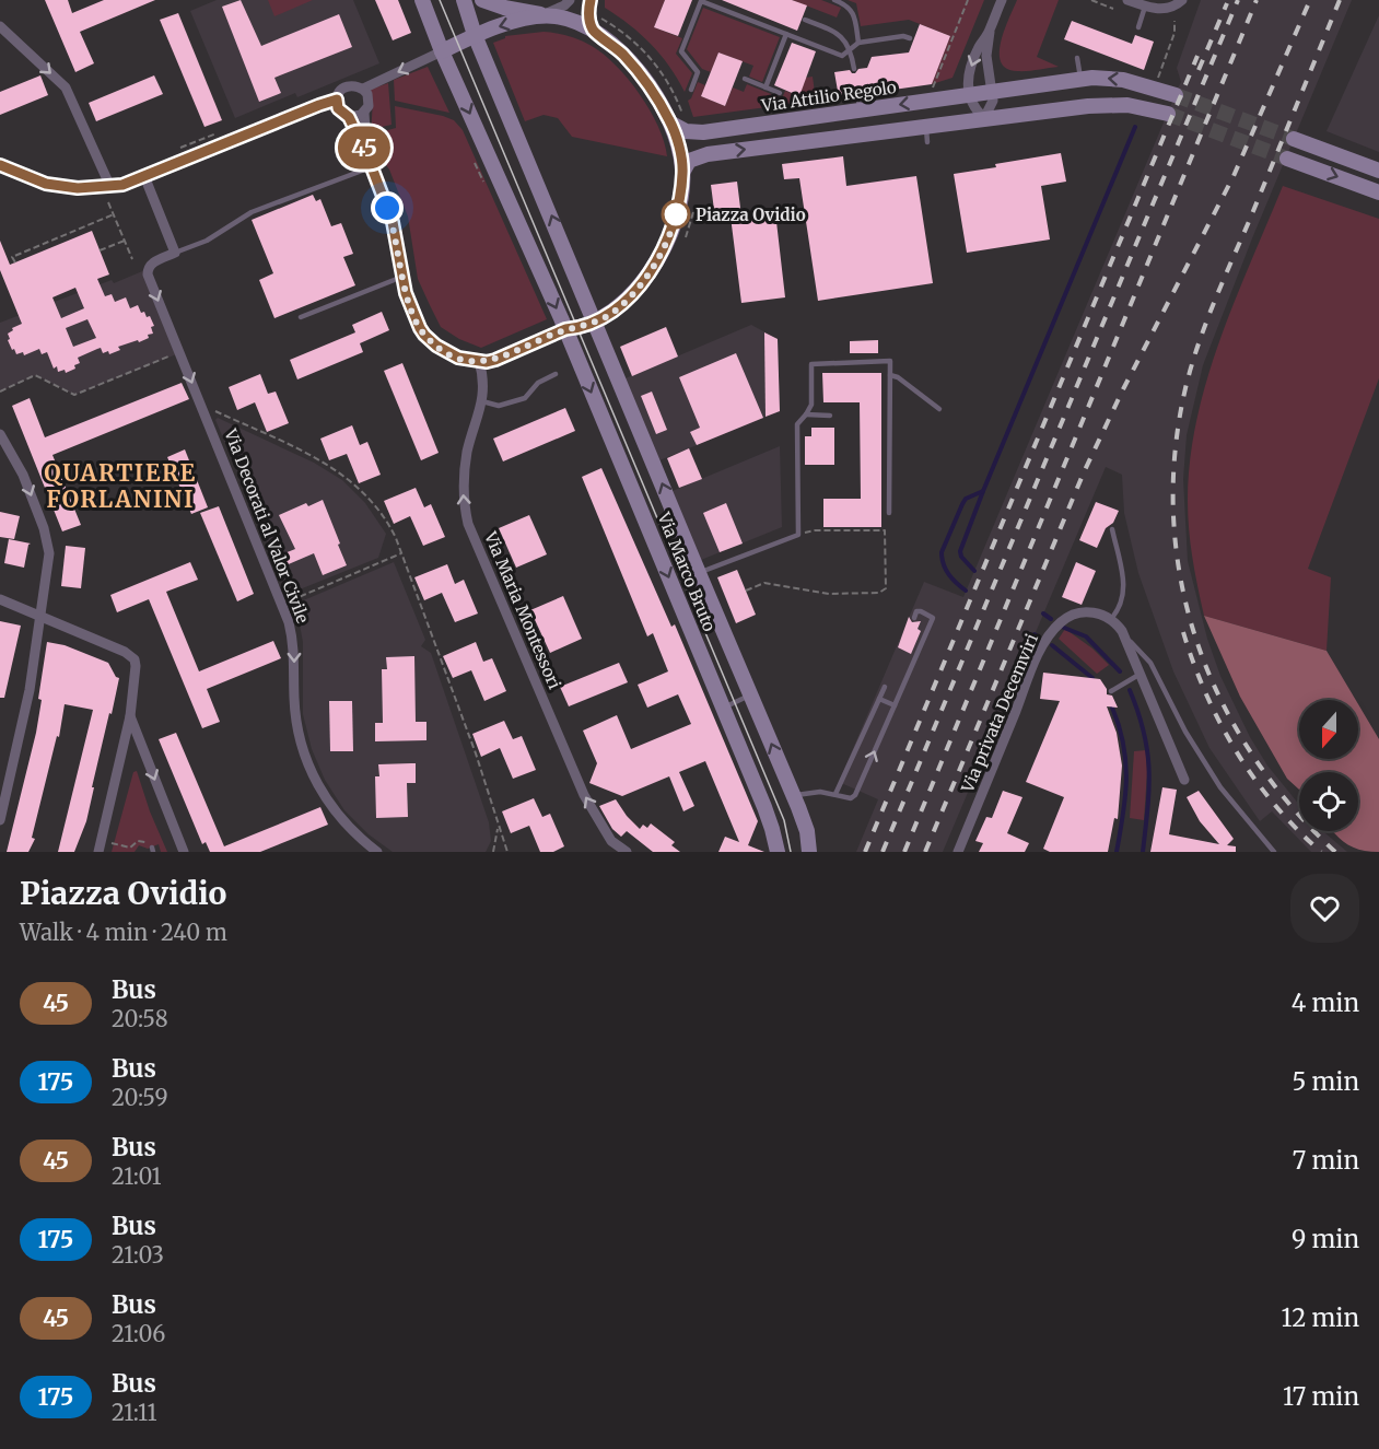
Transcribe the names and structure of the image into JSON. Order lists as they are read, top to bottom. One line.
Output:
{"streets":{"main road":["Via Attilio Regolo","Via Marco Bruto"],"street":["Via Decorati al Valor Civile","Via Maria Montessori","Via privata Decemviri"]},"one_way":["Via Decorati al Valor Civile","Via Maria Montessori"],"districts":["QUARTIERE FORLANINI"],"places":["Piazza Ovidio"],"lines":["bus line 45"],"north":"bottom","page":{"on_map":"45","heading":["Piazza Ovidio","Walk · 4 min · 240 m"],"list":[{"mark":"45","name":"Bus","note":"20:58","value":"4 min"},{"mark":"175","name":"Bus","note":"20:59","value":"5 min"},{"mark":"45","name":"Bus","note":"21:01","value":"7 min"},{"mark":"175","name":"Bus","note":"21:03","value":"9 min"},{"mark":"45","name":"Bus","note":"21:06","value":"12 min"},{"mark":"175","name":"Bus","note":"21:11","value":"17 min"}]}}
